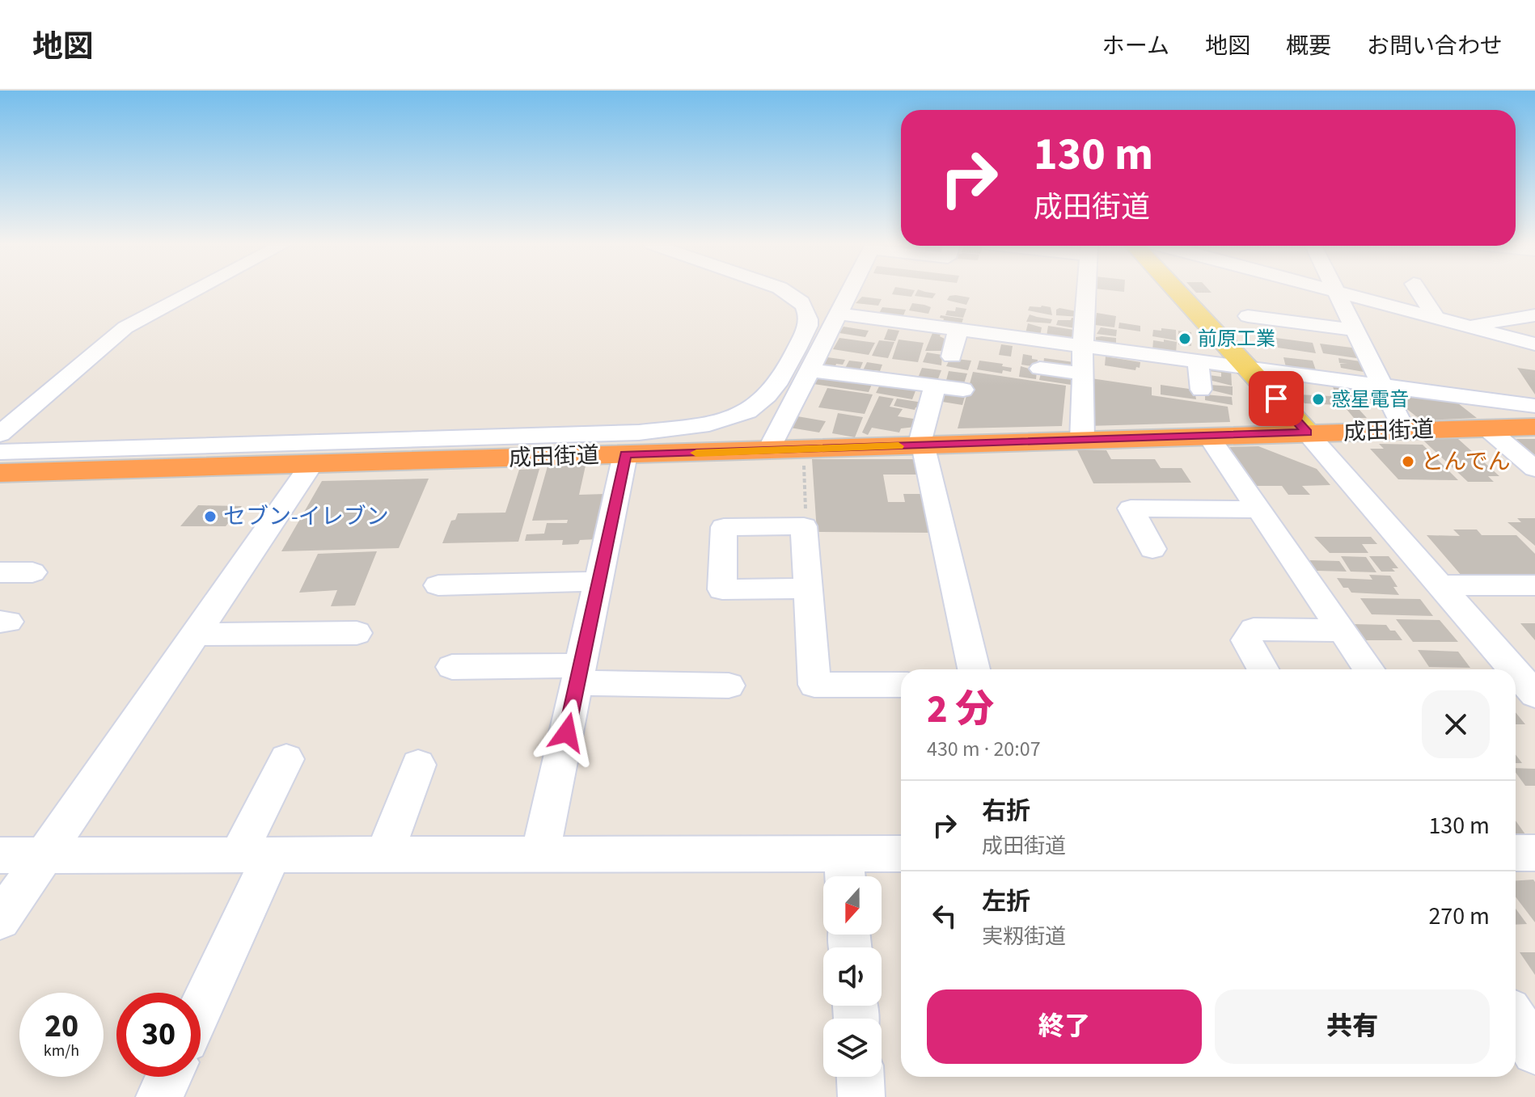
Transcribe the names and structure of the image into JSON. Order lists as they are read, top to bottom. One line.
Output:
{"streets":{"highway":["成田街道"]},"places":["前原工業","惑星電音","とんでん","セブン-イレブン"],"north":"bottom","page":{"header":"地図","nav":["ホーム","地図","概要","お問い合わせ"],"turn":["130 m","成田街道"],"heading":["2 分","430 m · 20:07"],"list":[{"name":"右折","note":"成田街道","value":"130 m"},{"name":"左折","note":"実籾街道","value":"270 m"}],"buttons":["終了","共有"],"speed":"20 km/h","limit":"30"}}
